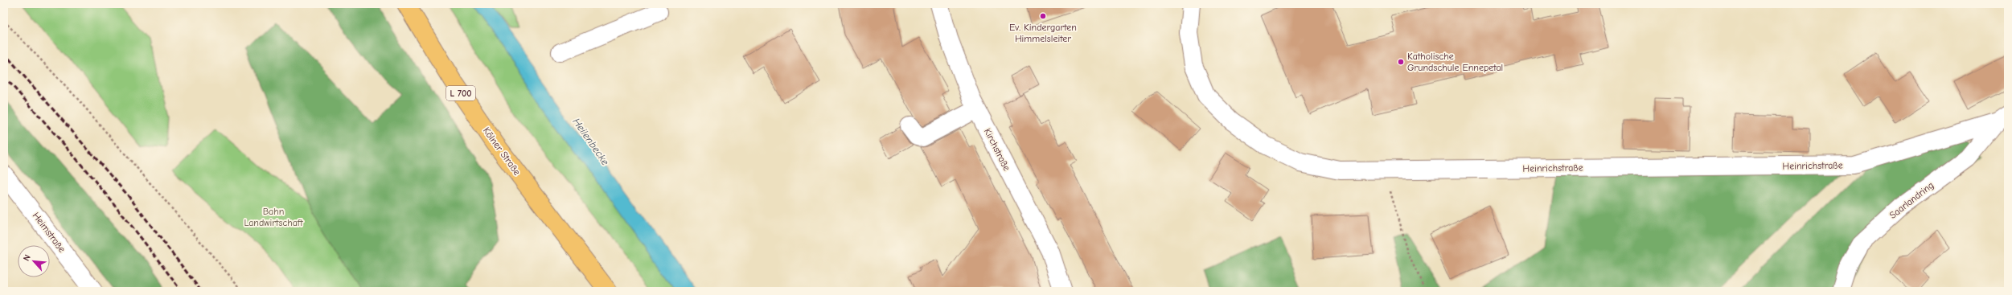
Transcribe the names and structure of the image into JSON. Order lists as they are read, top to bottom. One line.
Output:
{"streets":{"main road":["L 700","Kölner Straße"],"street":["Kirchstraße","Heinrichstraße","Saarlandring","Heimstraße"]},"crossings":[["Heinrichstraße","Saarlandring"]],"water":["Heilenbecke"],"parks":["Bahn Landwirtschaft"],"places":["Ev. Kindergarten Himmelsleiter","Katholische Grundschule Ennepetal"],"north":"top left"}
